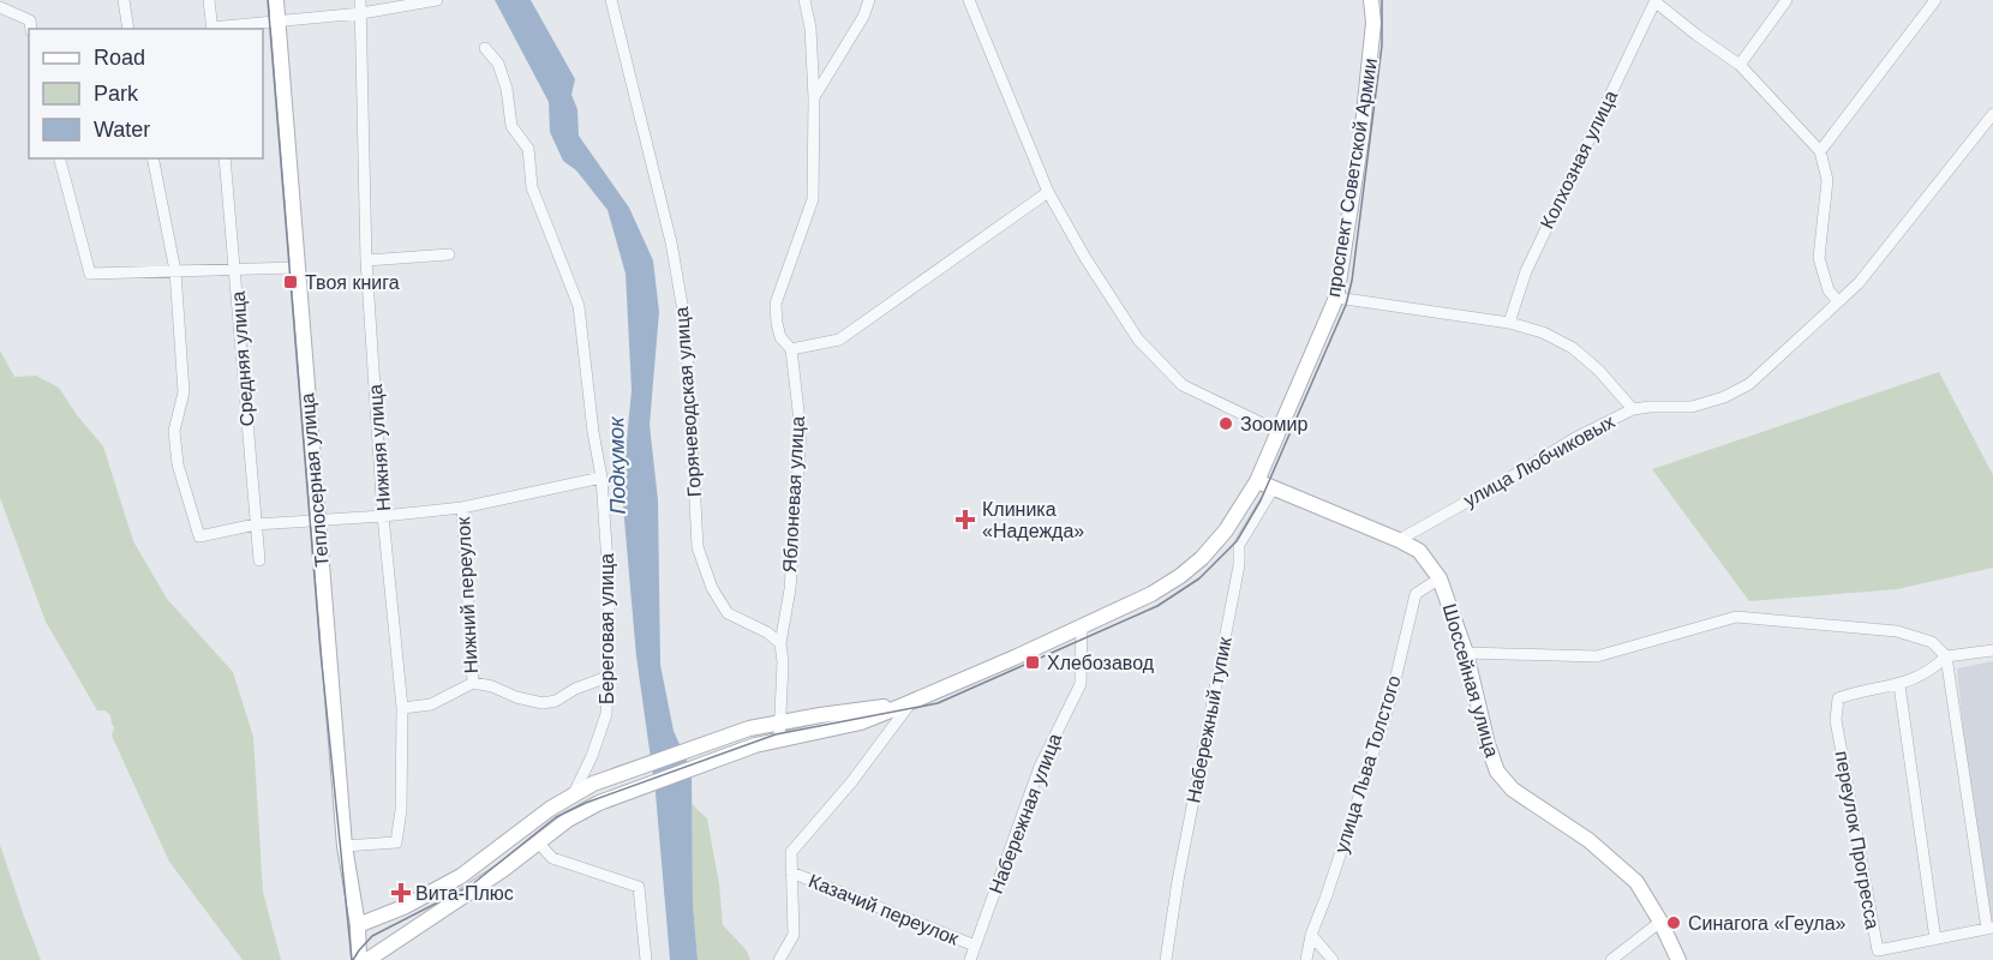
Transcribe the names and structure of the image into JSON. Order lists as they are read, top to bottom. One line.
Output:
{"streets":{"main road":["проспект Советской Армии","Теплосерная улица","Шоссейная улица"],"street":["Колхозная улица","Средняя улица","Горячеводская улица","Нижняя улица","улица Любчиковых","Яблоневая улица","Нижний переулок","Береговая улица","Набережный тупик","улица Льва Толстого","Набережная улица","переулок Прогресса","Казачий переулок"]},"crossings":[["проспект Советской Армии","Теплосерная улица"],["проспект Советской Армии","Яблоневая улица"],["проспект Советской Армии","Береговая улица"],["проспект Советской Армии","Шоссейная улица"],["проспект Советской Армии","Набережная улица"],["Горячеводская улица","Яблоневая улица"],["Нижняя улица","Теплосерная улица"],["улица Любчиковых","Шоссейная улица"],["Шоссейная улица","Набережный тупик"],["Шоссейная улица","улица Льва Толстого"],["Набережная улица","Казачий переулок"]],"water":["Подкумок"],"places":{"transit":["Твоя книга","Хлебозавод"],"other":["Зоомир","Синагога «Геула»"],"health":["Клиника «Надежда»","Вита-Плюс"]},"legend":["Road","Park","Water"]}
